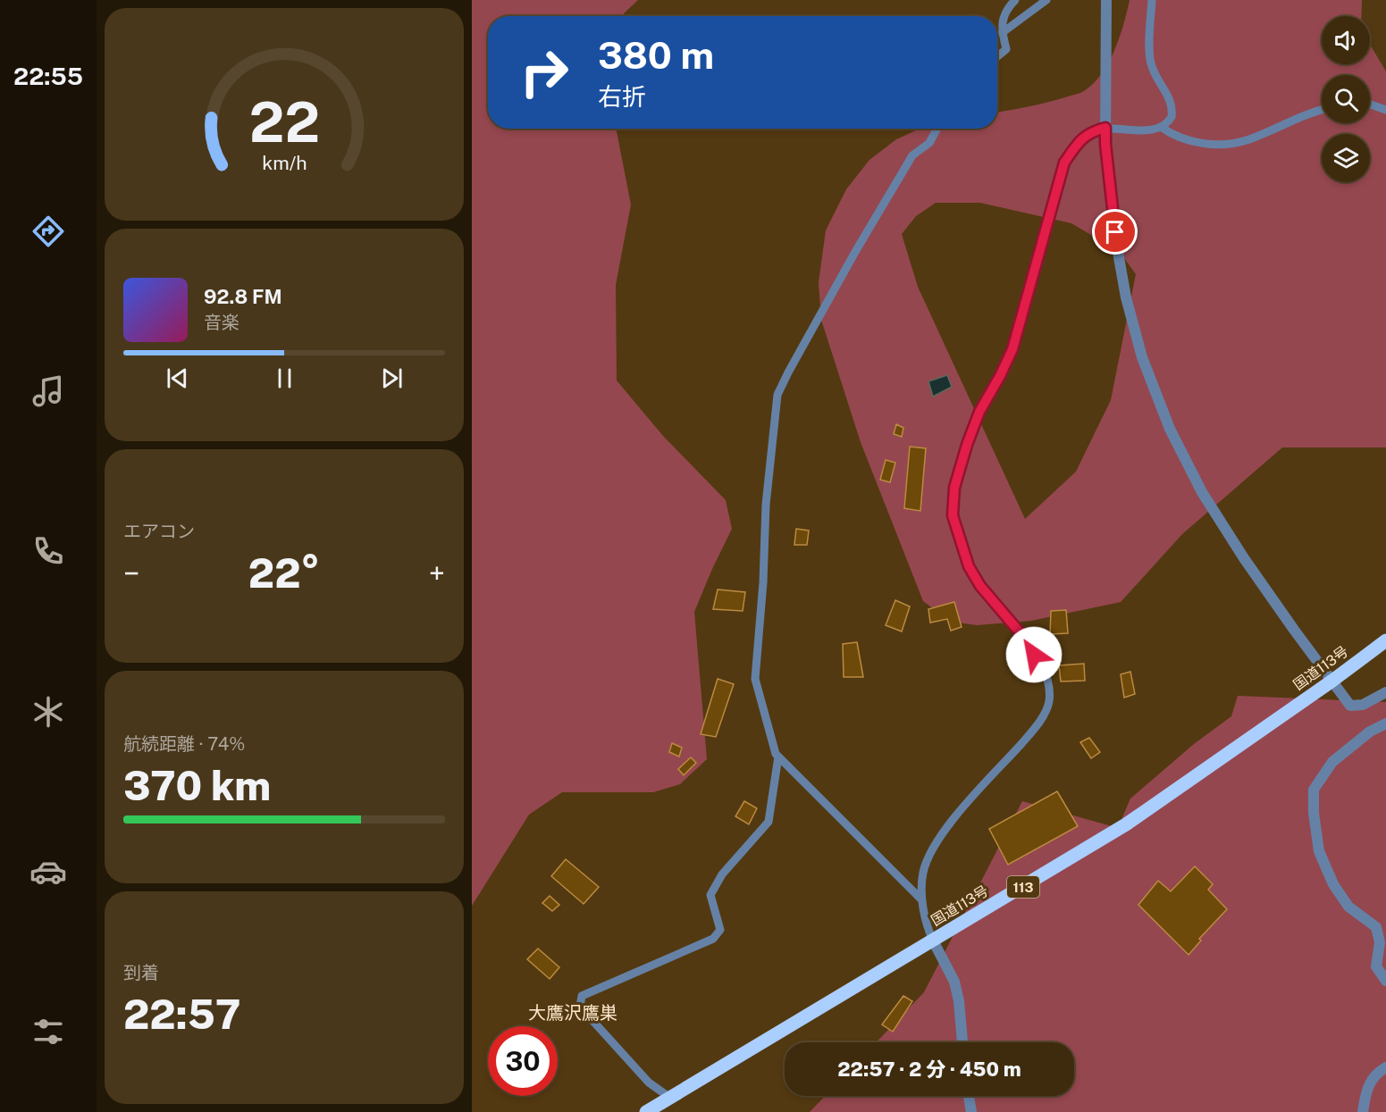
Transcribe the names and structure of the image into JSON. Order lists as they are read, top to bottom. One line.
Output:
{"streets":{"highway":["国道113号","113"]},"districts":["大鷹沢鷹巣"],"page":{"tabs":"22:55","turn":["380 m","右折"],"song":["92.8 FM","音楽"],"tile":["エアコン",["航続距離 · 74%","370 km"],["到着","22:57"]],"heat":["−","22°","+"],"limit":"30","trip":"22:57 · 2 分 · 450 m","gauge":["22","km/h"]}}
